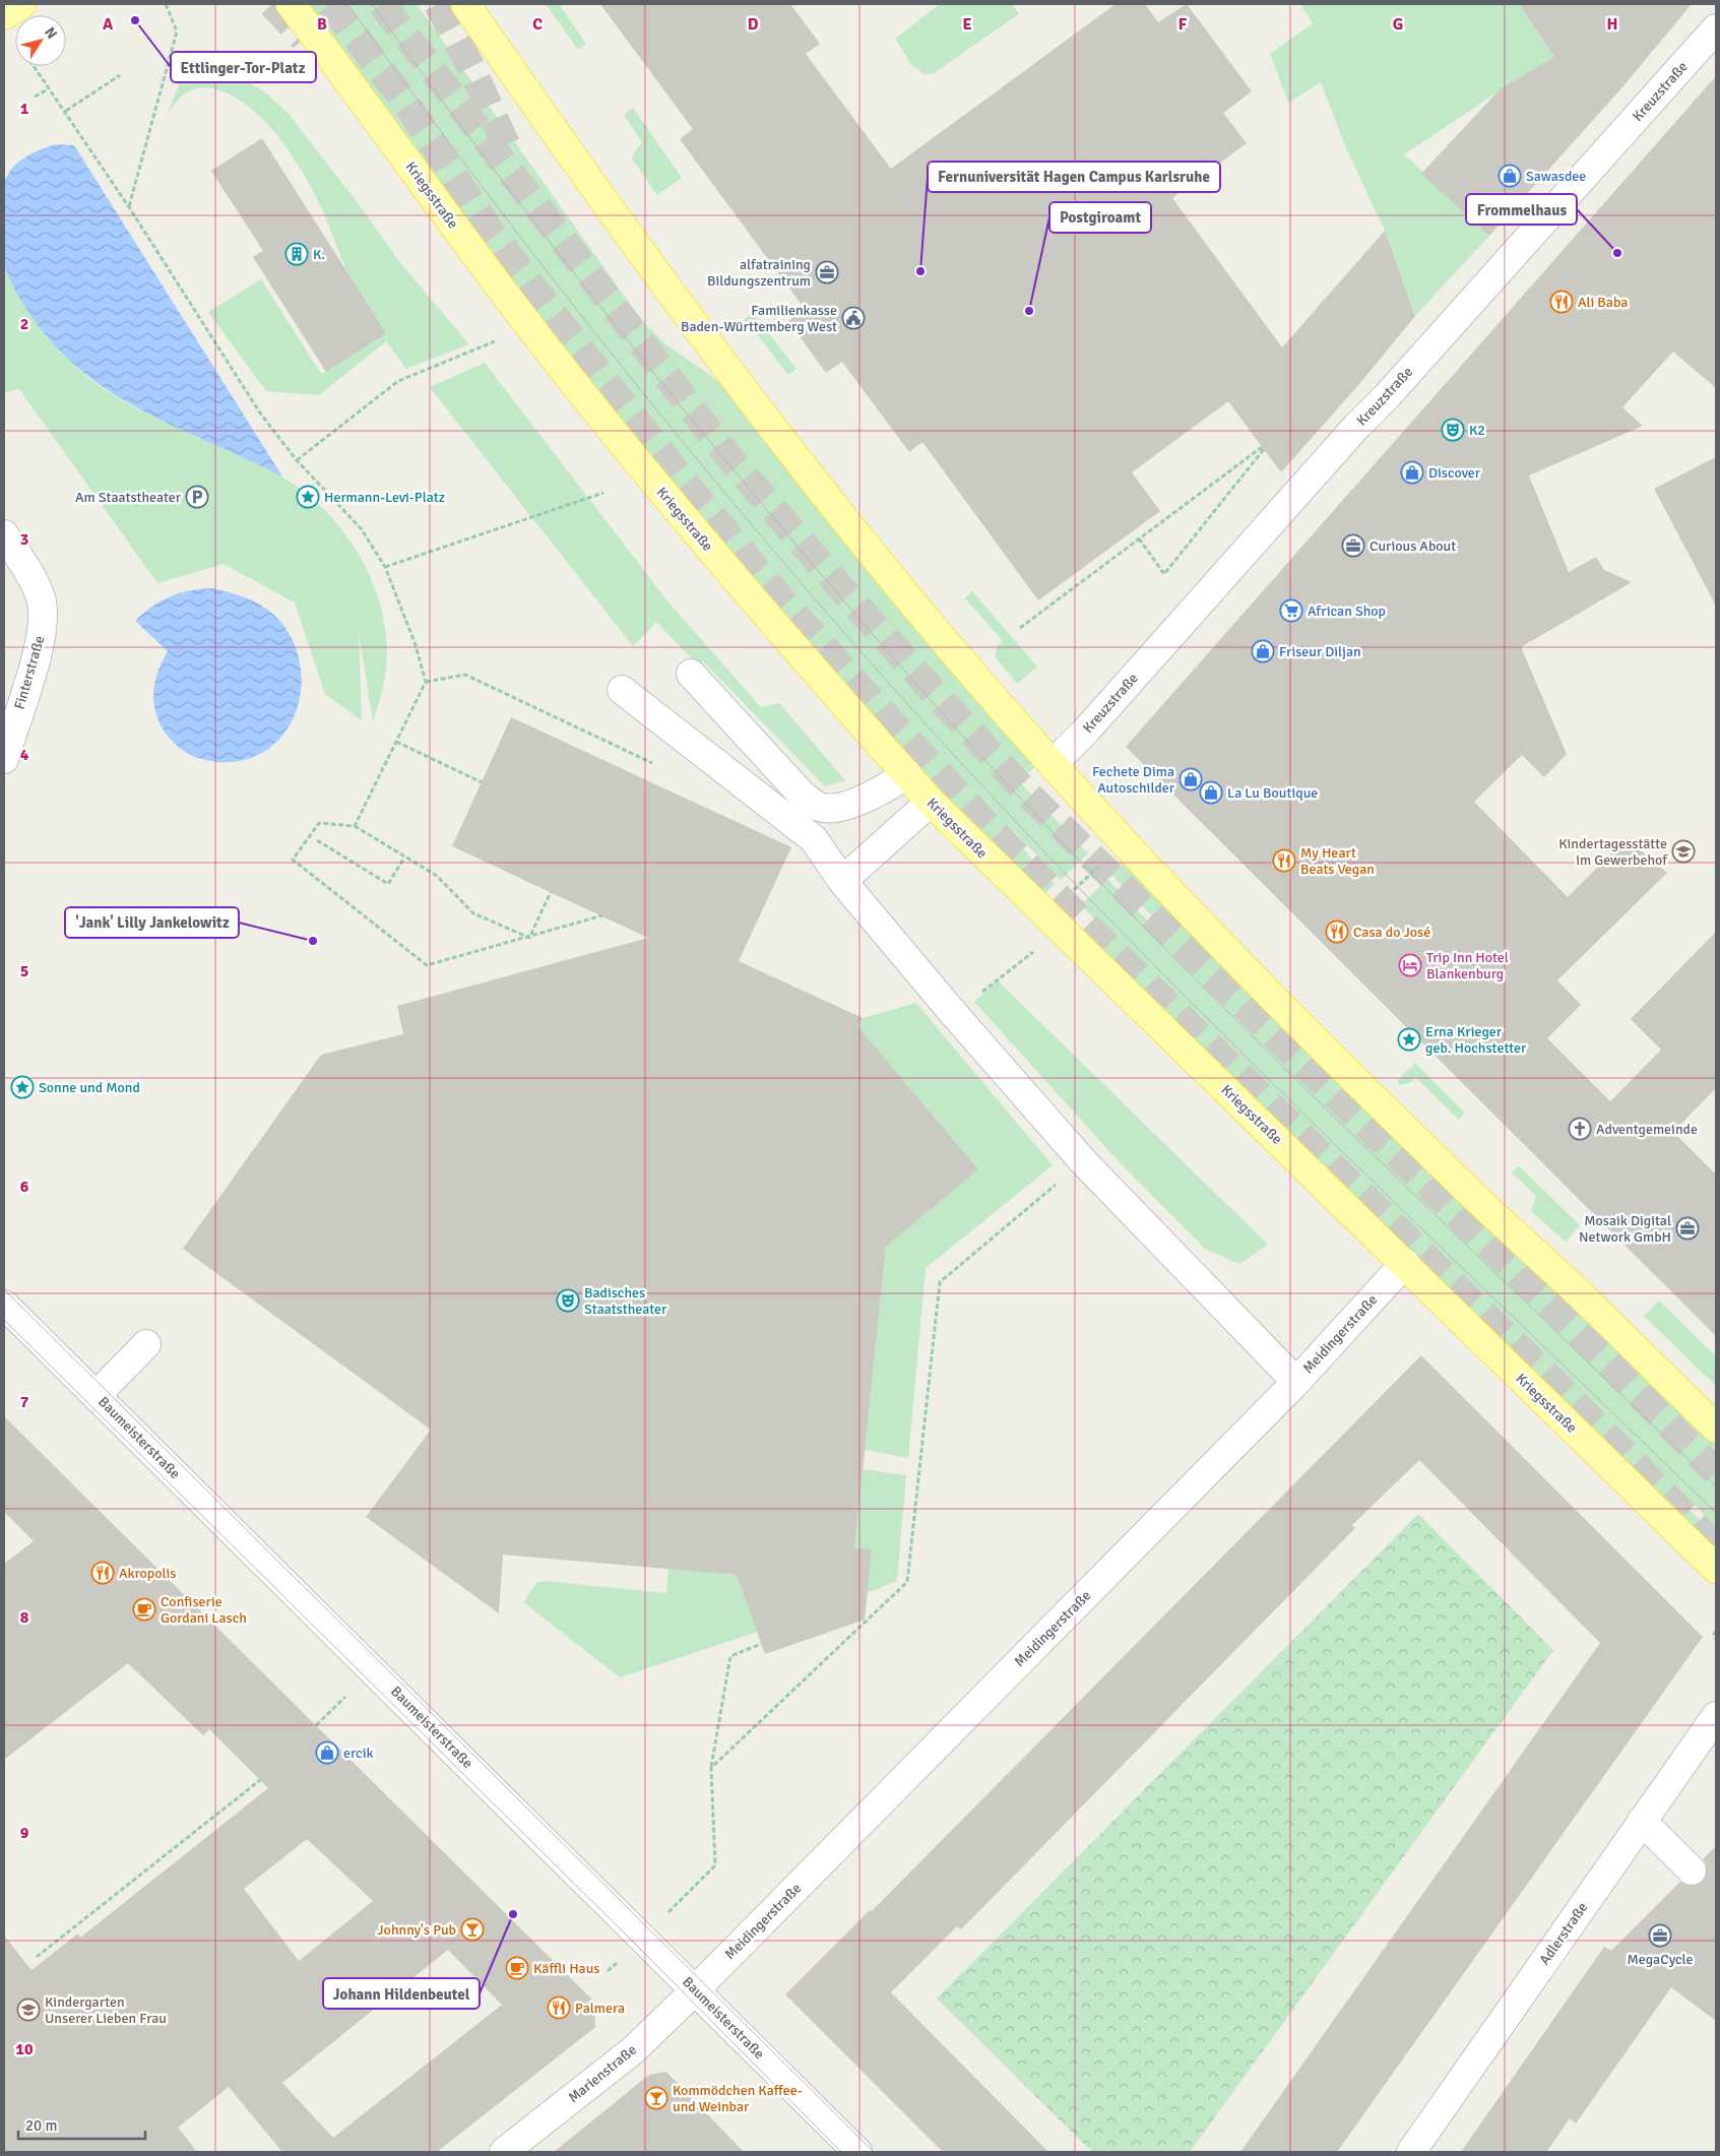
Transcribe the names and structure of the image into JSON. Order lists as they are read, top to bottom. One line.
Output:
{"streets":{"main road":["Kriegsstraße"],"street":["Kreuzstraße","Finterstraße","Meidingerstraße","Baumeisterstraße","Adlerstraße","Marienstraße"]},"crossings":[["Kriegsstraße","Meidingerstraße"],["Meidingerstraße","Baumeisterstraße"],["Meidingerstraße","Marienstraße"],["Baumeisterstraße","Marienstraße"]],"places":{"other":["Ettlinger-Tor-Platz","Frommelhaus","Fernuniversität Hagen Campus Karlsruhe","Postgiroamt","'Jank' Lilly Jankelowitz","Johann Hildenbeutel"],"shop":["Sawasdee","Discover","Friseur Diljan","Fechete Dima Autoschilder","La Lu Boutique","ercik"],"building":["K."],"office":["alfatraining Bildungszentrum","Curious About","Mosaik Digital Network GmbH","MegaCycle"],"restaurant":["Ali Baba","My Heart Beats Vegan","Casa do José","Akropolis","Palmera"],"public building":["Familienkasse Baden-Württemberg West"],"theatre":["K2","Badisches Staatstheater"],"parking":["Am Staatstheater"],"place":["Hermann-Levi-Platz","Erna Krieger geb. Hochstetter","Sonne und Mond"],"supermarket":["African Shop"],"school or university":["Kindertagesstätte im Gewerbehof","Kindergarten Unserer Lieben Frau"],"hotel":["Trip Inn Hotel Blankenburg"],"church":["Adventgemeinde"],"cafe":["Confiserie Gordani Lasch","Käffli Haus"],"bar":["Johnny's Pub","Kommödchen Kaffee- und Weinbar"]},"scale_bar":"20 m","north":"top right","grid":{"columns":["A","B","C","D","E","F","G","H"],"rows":["1","2","3","4","5","6","7","8","9","10"]}}
